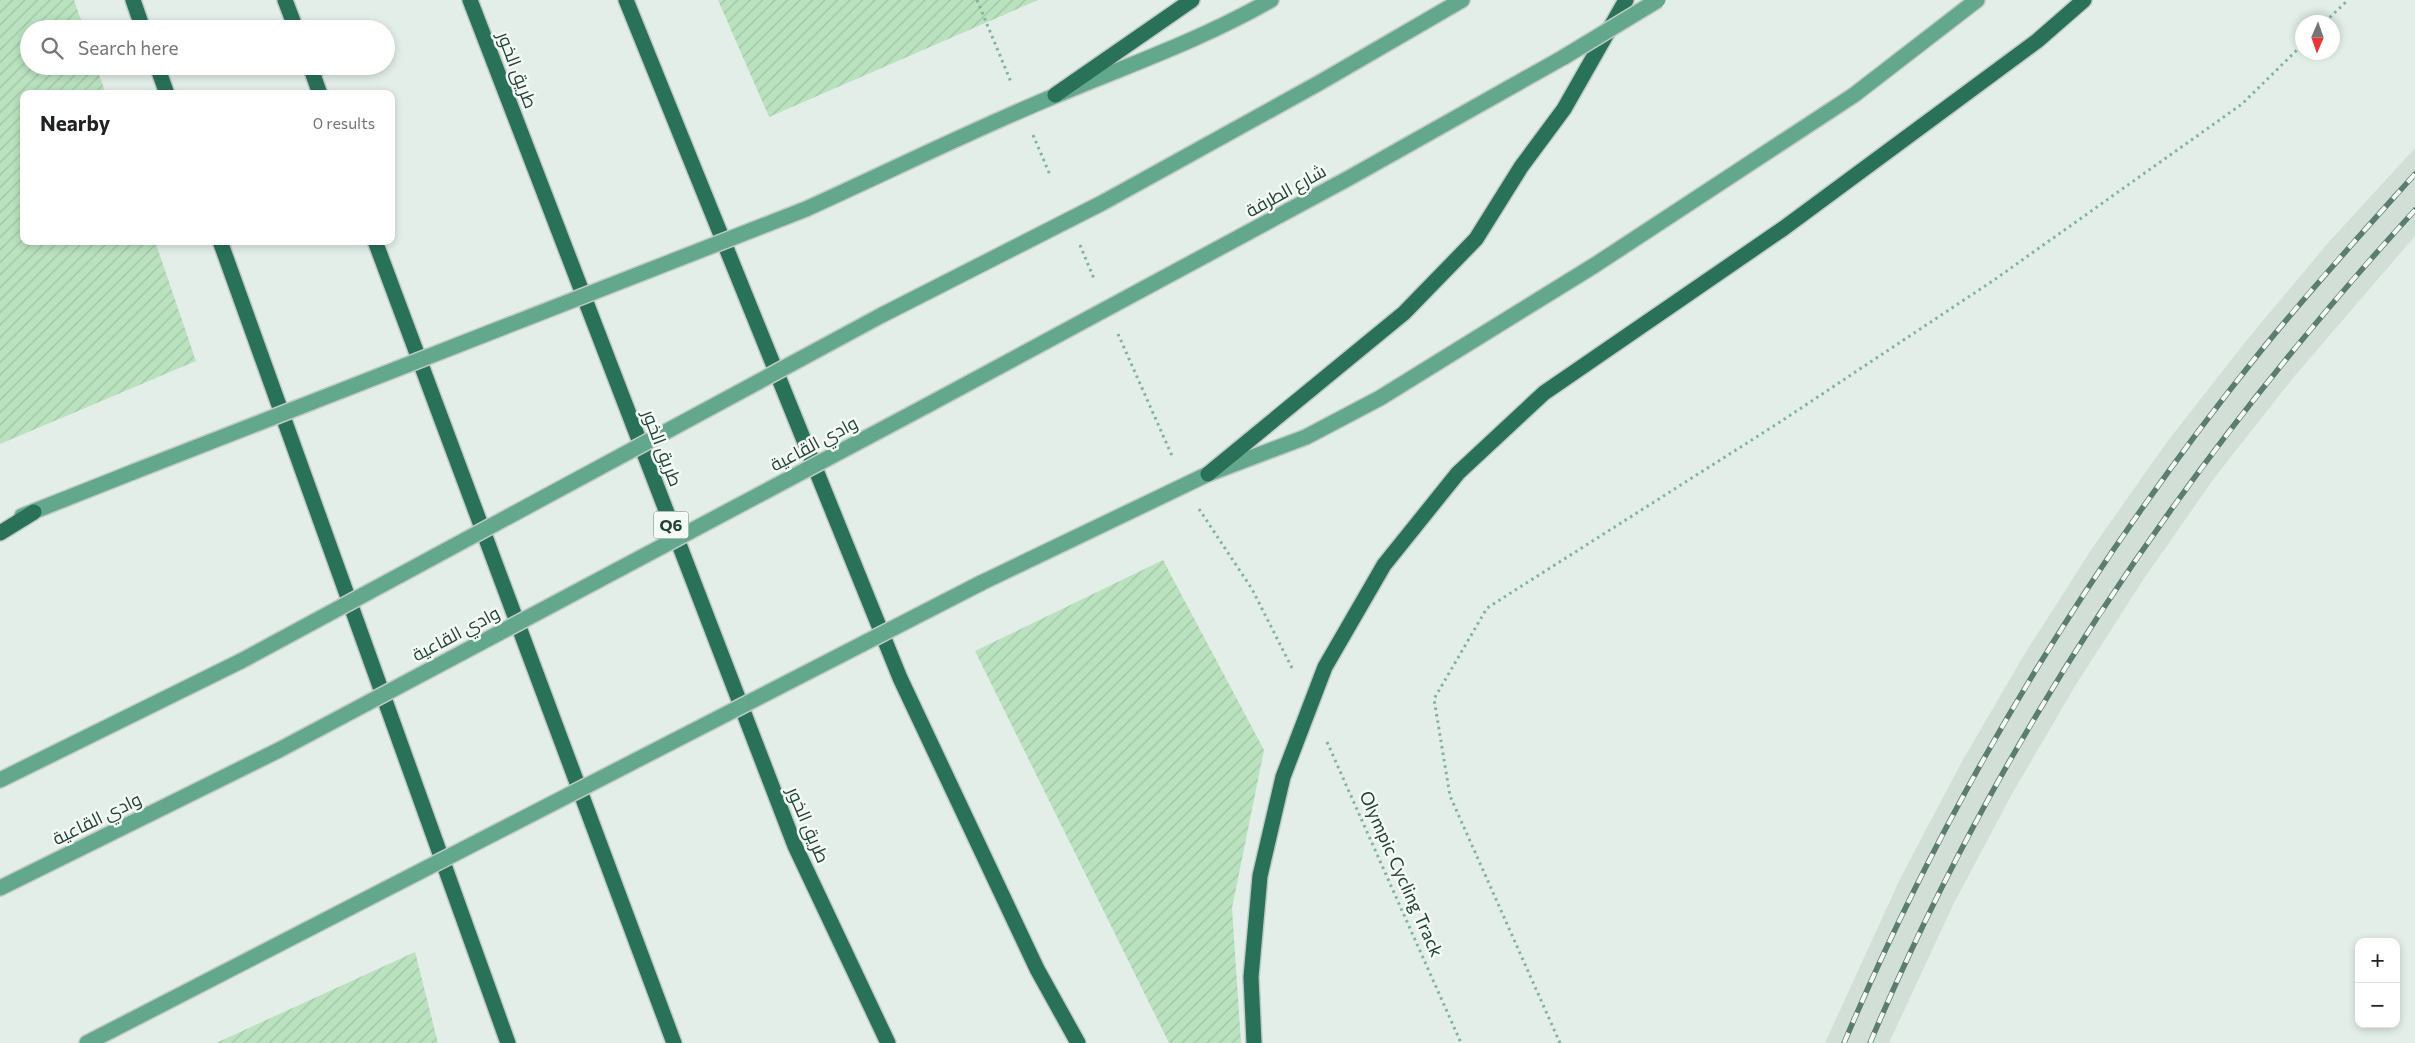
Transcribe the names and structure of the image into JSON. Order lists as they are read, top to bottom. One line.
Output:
{"streets":{"highway":["طريق الخور","Q6"],"main road":["شارع الطرفة","وادي القاعية"],"path":["Olympic Cycling Track"]},"crossings":[["شارع الطرفة","وادي القاعية"]],"north":"bottom","page":{"search":"Search here","heading":["Nearby","0 results"],"map_buttons":["+","−"]}}
